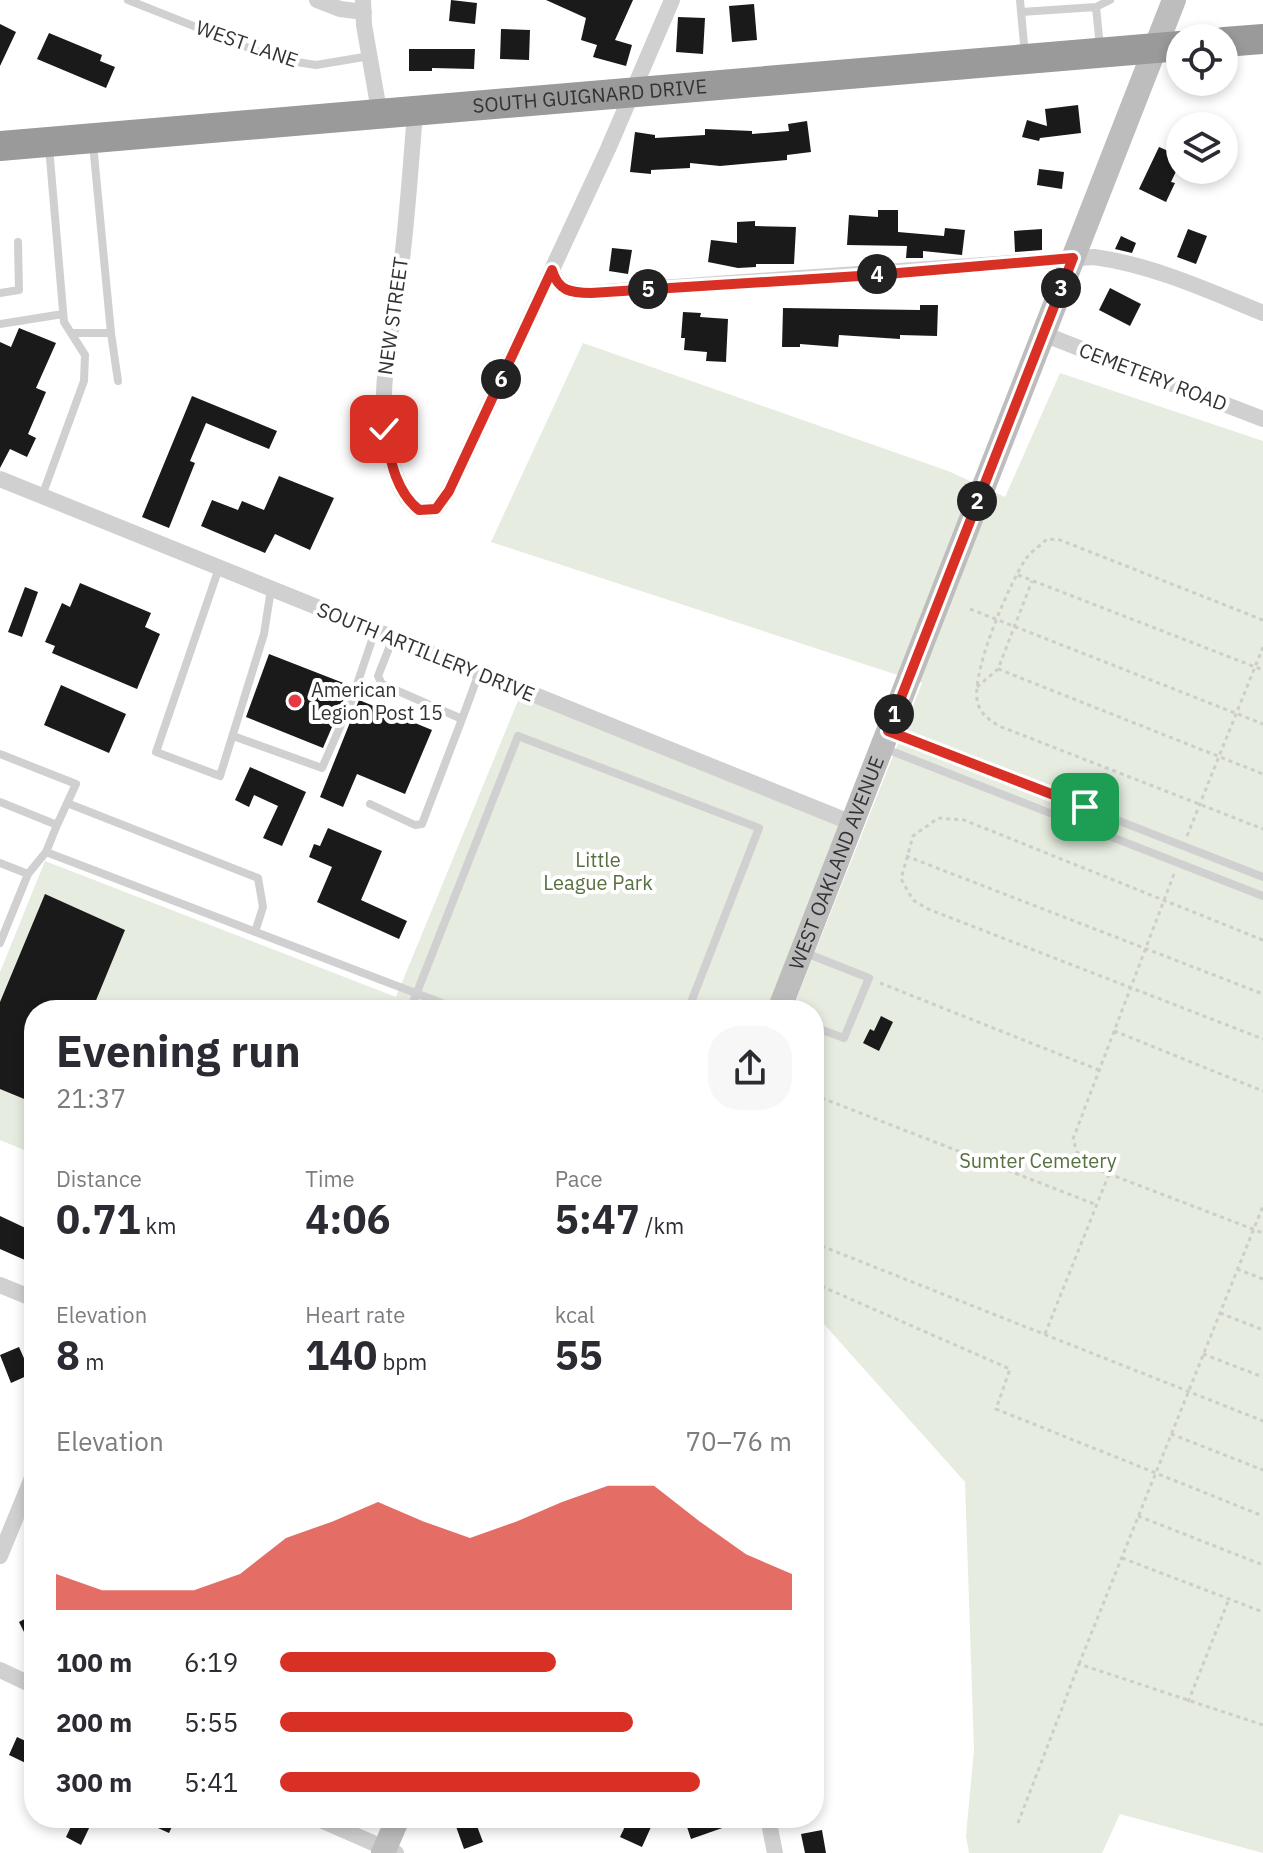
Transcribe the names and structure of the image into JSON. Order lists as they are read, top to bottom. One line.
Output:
{"streets":{"highway":["SOUTH GUIGNARD DRIVE"],"street":["NEW STREET","CEMETERY ROAD","SOUTH ARTILLERY DRIVE","WEST OAKLAND AVENUE"],"lane":["WEST LANE"]},"crossings":[["SOUTH GUIGNARD DRIVE","NEW STREET"],["CEMETERY ROAD","WEST OAKLAND AVENUE"],["SOUTH ARTILLERY DRIVE","WEST OAKLAND AVENUE"]],"parks":["Little League Park","Sumter Cemetery"],"places":["American Legion Post 15"],"page":{"pins":["4","3","5","6","2","1"],"heading":["Evening run","21:37"],"stats":[["Distance","0.71 km"],["Time","4:06"],["Pace","5:47 /km"],["Elevation","8 m"],["Heart rate","140 bpm"],["kcal","55"]],"chart":["Elevation","70–76 m"],"list":[{"name":"100 m","note":"6:19"},{"name":"200 m","note":"5:55"},{"name":"300 m","note":"5:41"}]}}
